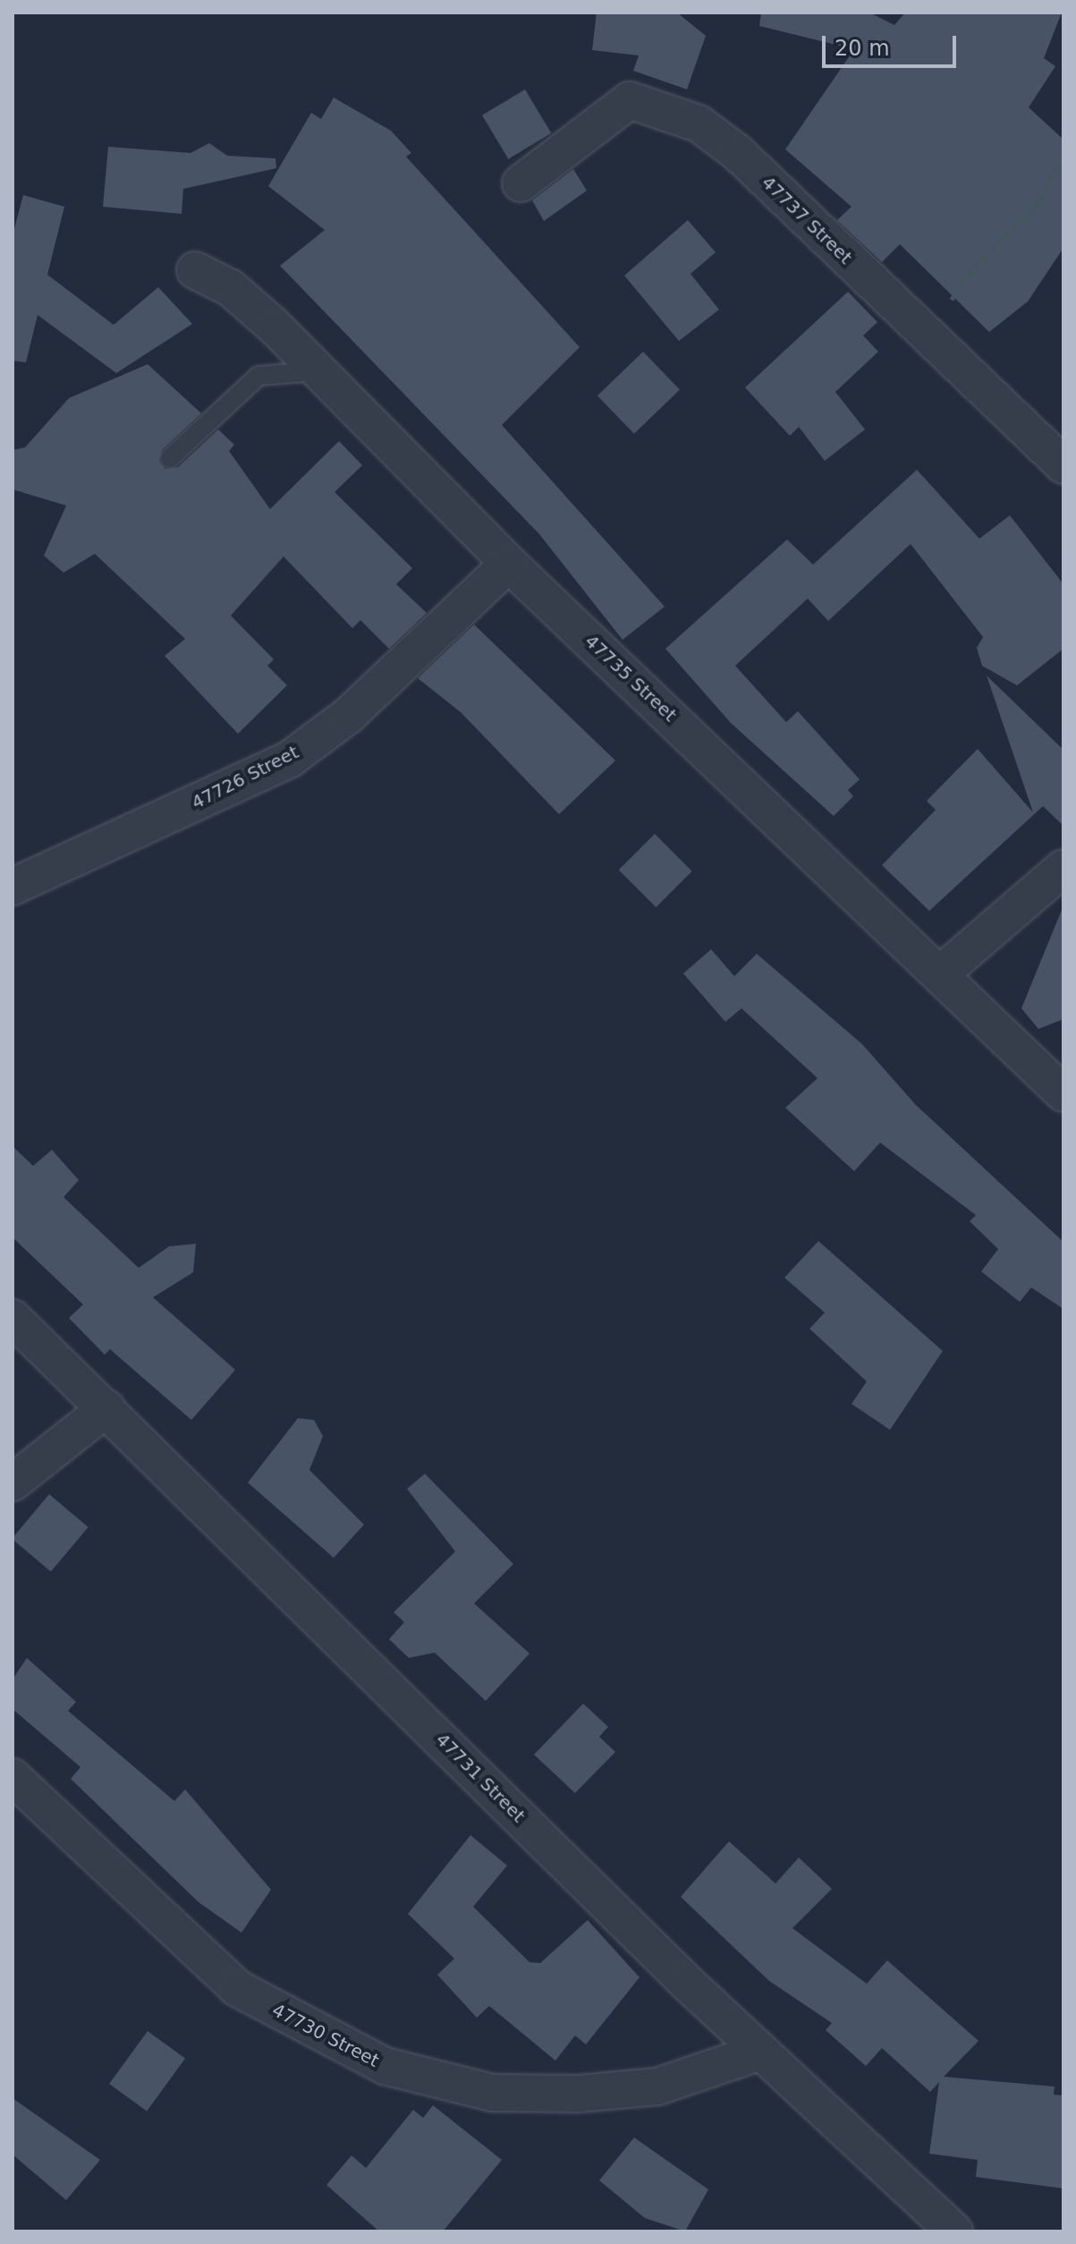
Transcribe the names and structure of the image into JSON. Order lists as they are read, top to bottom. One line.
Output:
{"streets":{"street":["47737 Street","47735 Street","47726 Street","47731 Street","47730 Street"]},"crossings":[["47735 Street","47726 Street"],["47731 Street","47730 Street"]],"scale_bar":"20 m"}
